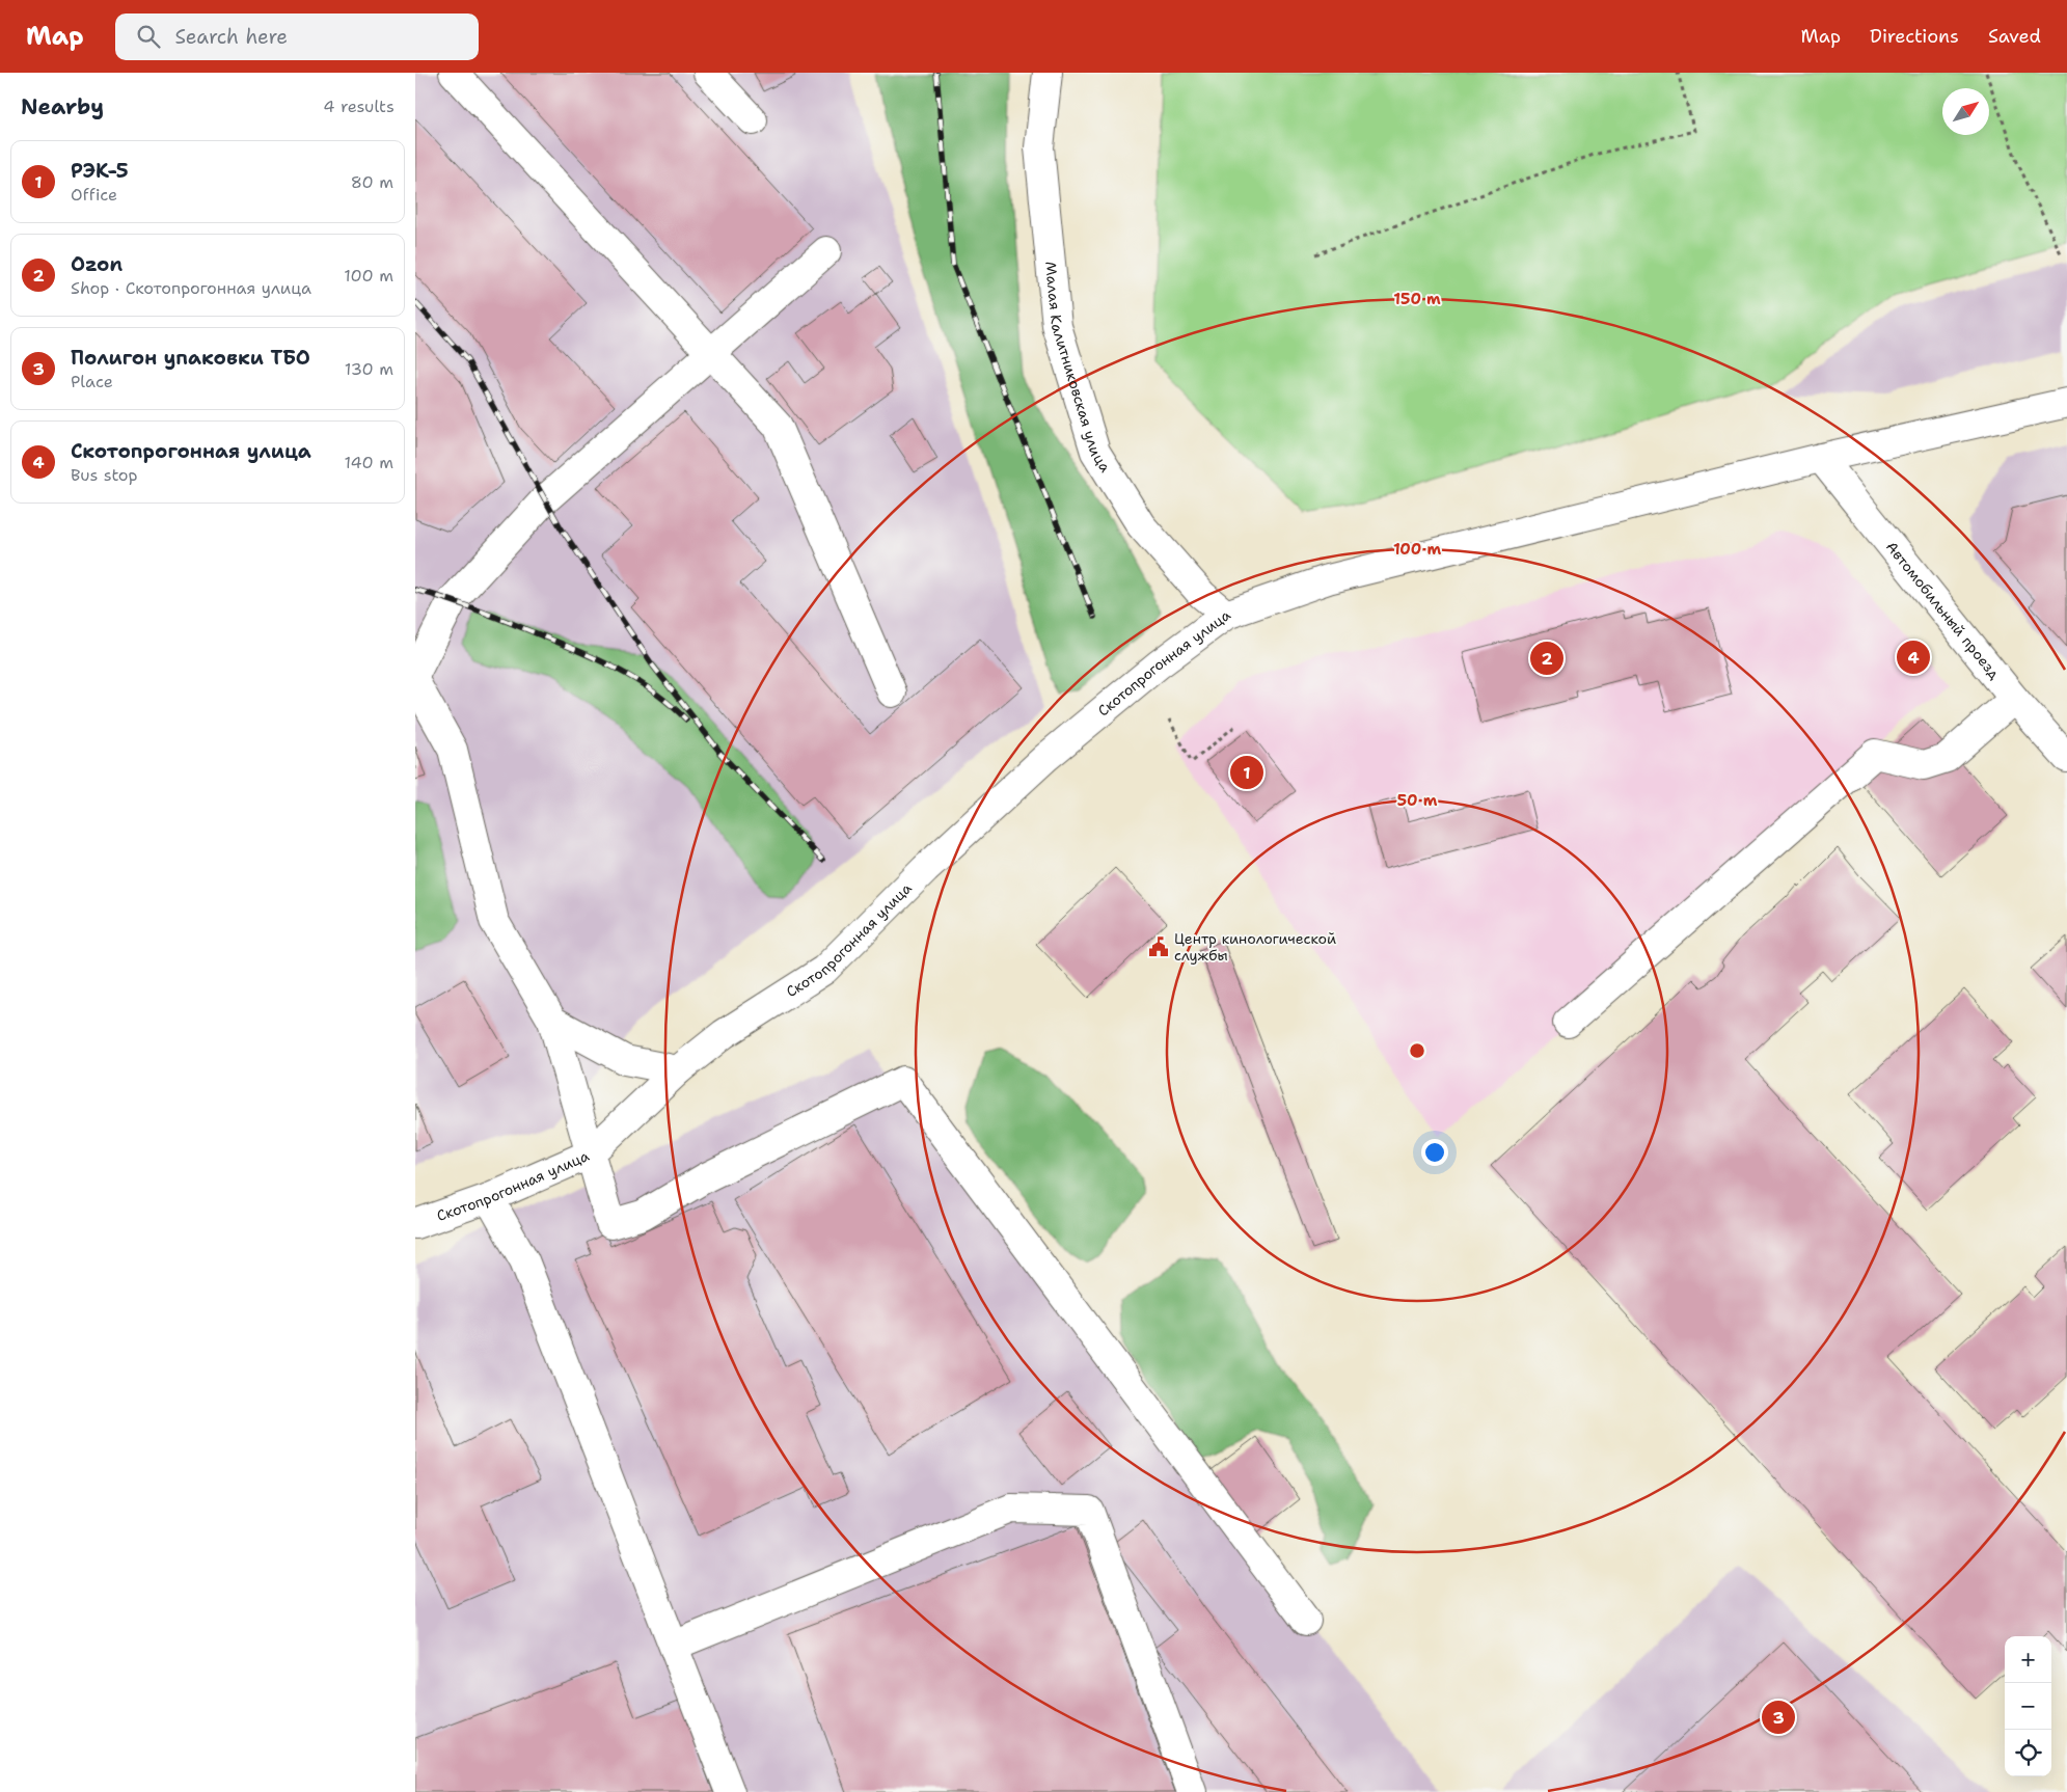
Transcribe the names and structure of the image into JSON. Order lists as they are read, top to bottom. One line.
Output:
{"streets":{"street":["Малая Калитниковская улица","Автомобильный проезд","Скотопрогонная улица"]},"crossings":[["Малая Калитниковская улица","Скотопрогонная улица"],["Автомобильный проезд","Скотопрогонная улица"]],"places":{"public building":["Центр кинологической службы"]},"north":"top right","page":{"header":"Map","search":"Search here","nav":["Map","Directions","Saved"],"heading":["Nearby","4 results"],"list":[{"mark":"1","name":"РЭК-5","note":"Office","value":"80 m"},{"mark":"2","name":"Ozon","note":"Shop · Скотопрогонная улица","value":"100 m"},{"mark":"3","name":"Полигон упаковки ТБО","note":"Place","value":"130 m"},{"mark":"4","name":"Скотопрогонная улица","note":"Bus stop","value":"140 m"}],"pins":["4","2","1","3"],"map_buttons":["+","−"]},"rings":["150 m","100 m","50 m"]}
